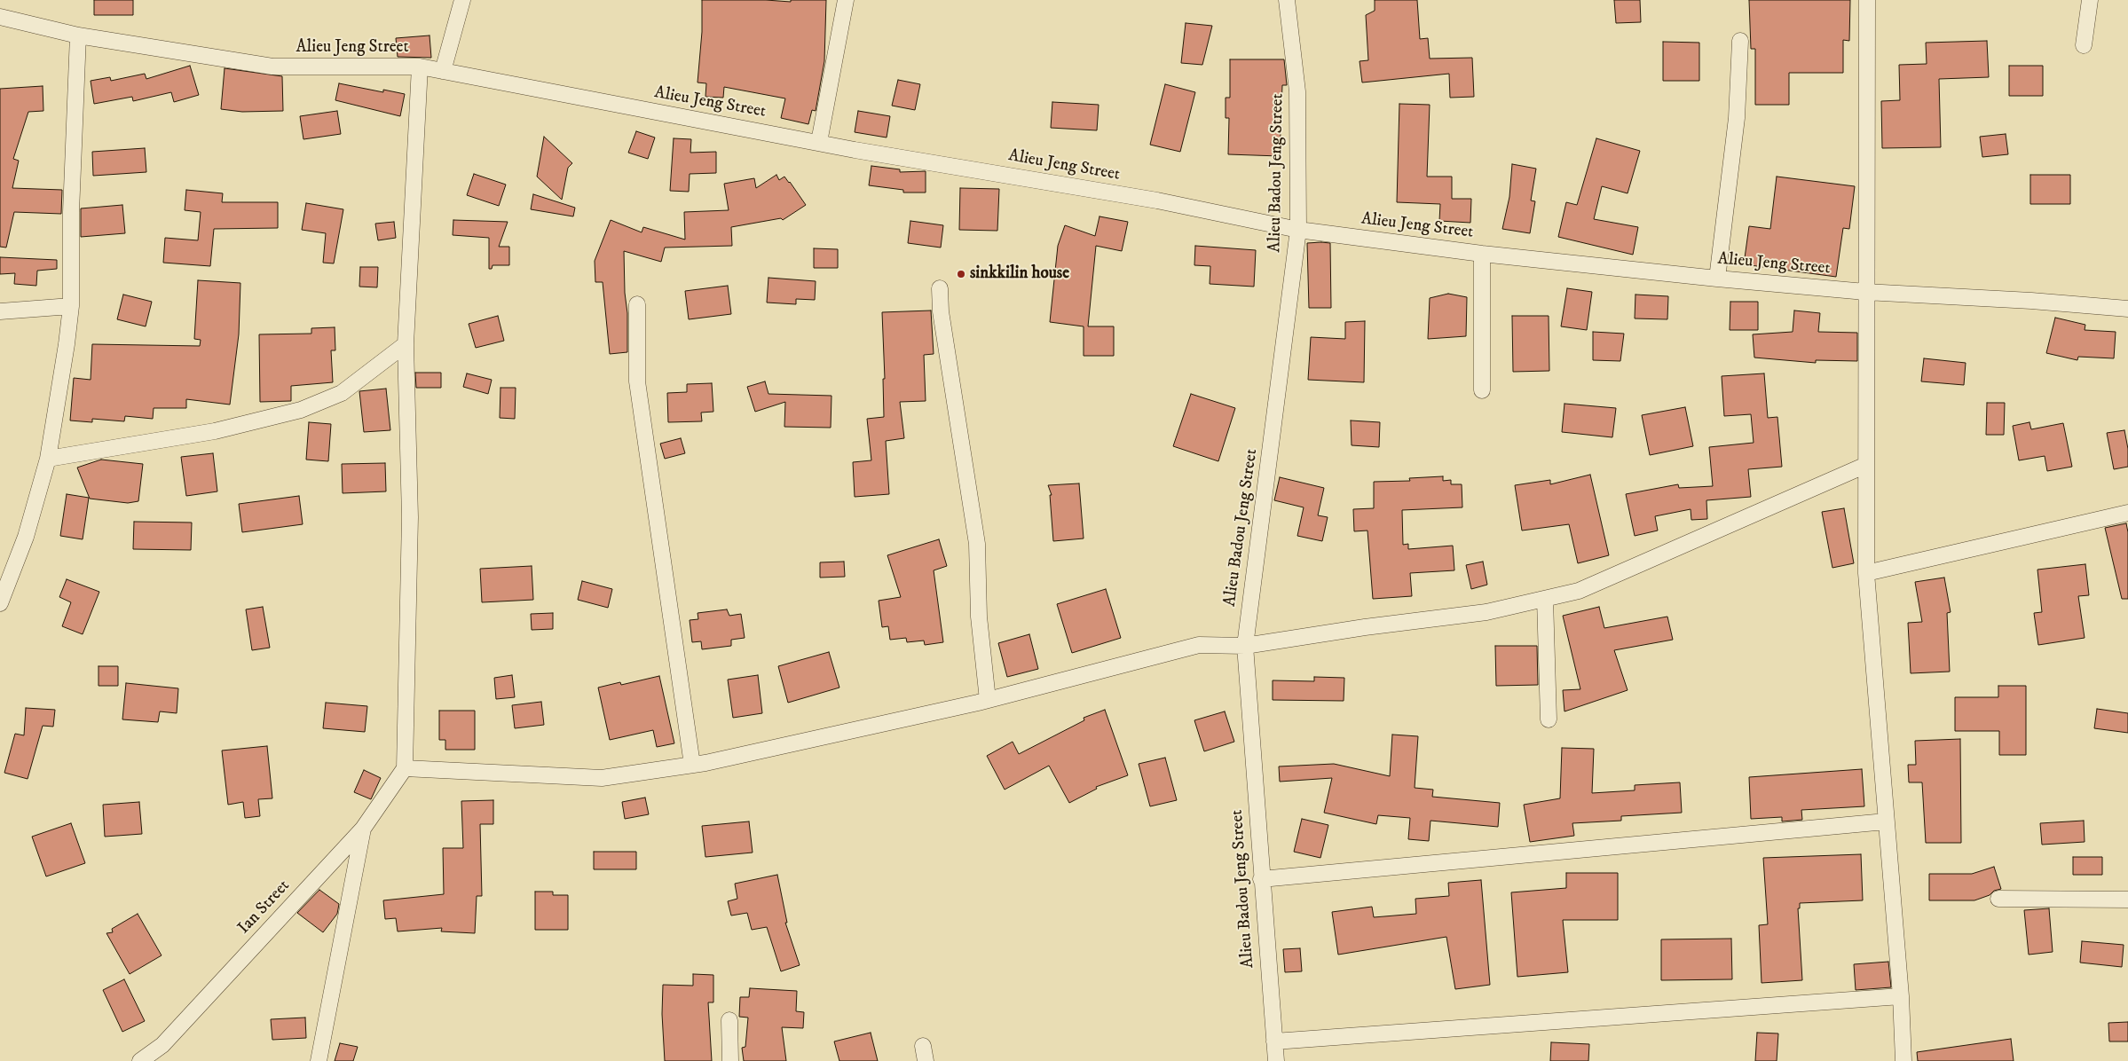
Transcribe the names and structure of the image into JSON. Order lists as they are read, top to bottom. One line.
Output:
{"streets":{"street":["Alieu Jeng Street","Alieu Badou Jeng Street","Ian Street"]},"crossings":[["Alieu Jeng Street","Alieu Badou Jeng Street"]],"places":["sinkkilin house"]}
